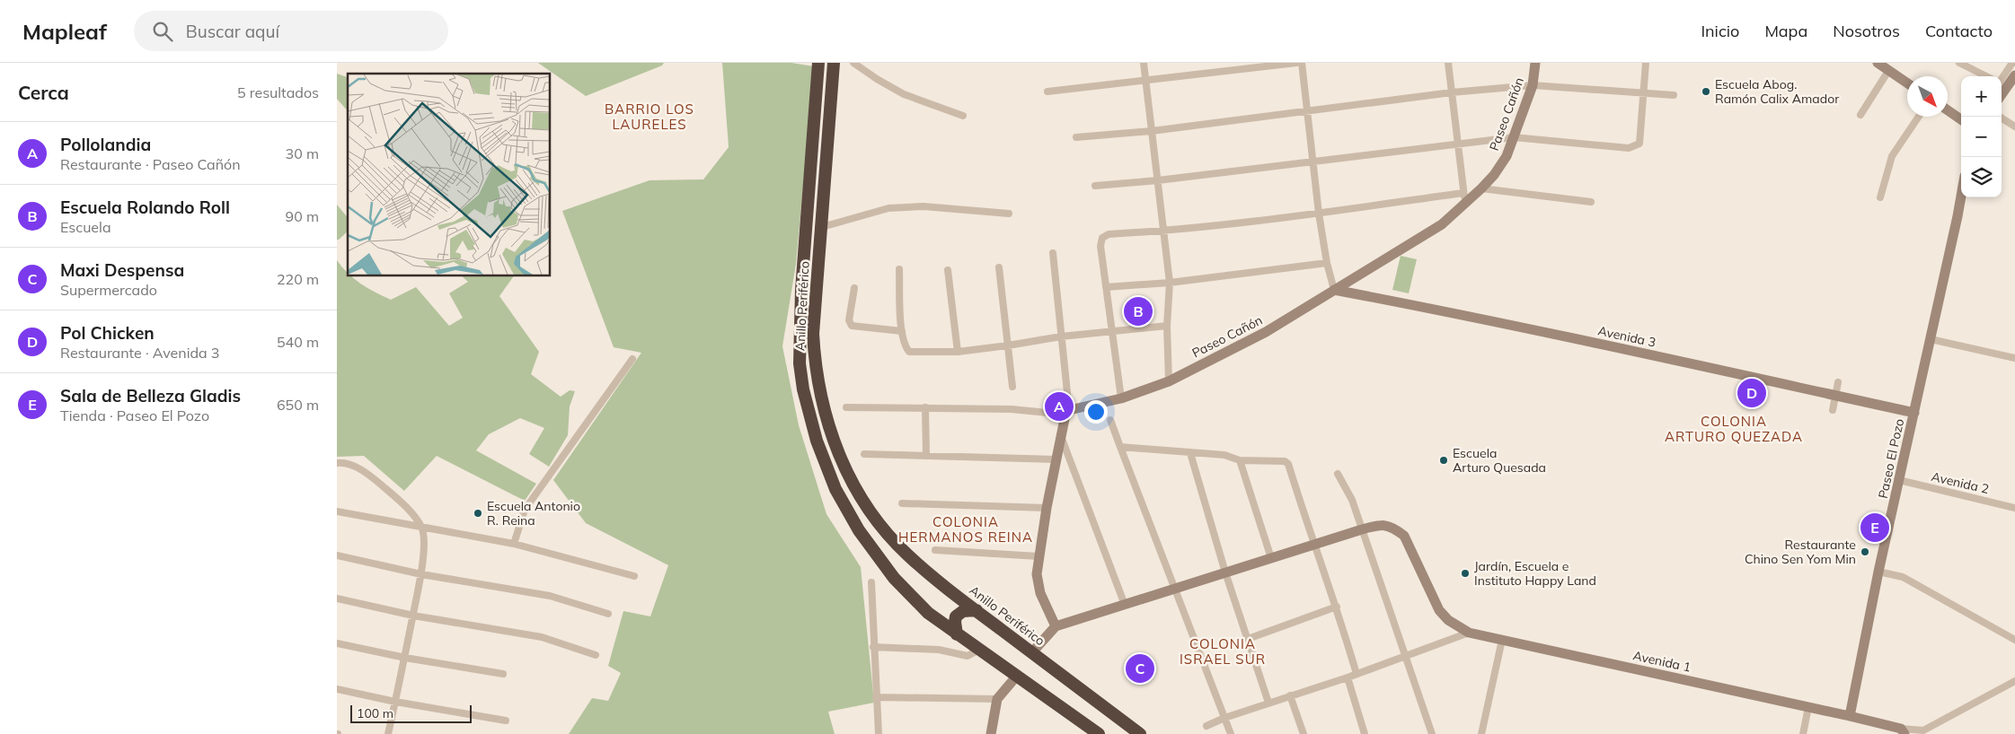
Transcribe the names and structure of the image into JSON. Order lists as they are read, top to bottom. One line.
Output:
{"streets":{"highway":["Anillo Periférico"],"street":["Paseo Cañón","Avenida 3","Paseo El Pozo","Avenida 2","Avenida 1"]},"crossings":[["Paseo Cañón","Avenida 3"],["Avenida 3","Paseo El Pozo"],["Paseo El Pozo","Avenida 2"],["Paseo El Pozo","Avenida 1"]],"districts":["BARRIO LOS LAURELES","COLONIA ARTURO QUEZADA","COLONIA HERMANOS REINA","COLONIA ISRAEL SUR"],"places":["Escuela Abog. Ramón Calix Amador","Escuela Arturo Quesada","Escuela Antonio R. Reina","Restaurante Chino Sen Yom Min","Jardín, Escuela e Instituto Happy Land"],"scale_bar":"100 m","north":"bottom right","page":{"header":"Mapleaf","search":"Buscar aquí","nav":["Inicio","Mapa","Nosotros","Contacto"],"heading":["Cerca","5 resultados"],"map_buttons":["+","−"],"list":[{"mark":"A","name":"Pollolandia","note":"Restaurante · Paseo Cañón","value":"30 m"},{"mark":"B","name":"Escuela Rolando Roll","note":"Escuela","value":"90 m"},{"mark":"C","name":"Maxi Despensa","note":"Supermercado","value":"220 m"},{"mark":"D","name":"Pol Chicken","note":"Restaurante · Avenida 3","value":"540 m"},{"mark":"E","name":"Sala de Belleza Gladis","note":"Tienda · Paseo El Pozo","value":"650 m"}],"pins":["B","D","A","E","C"],"scale":"100 m"}}
